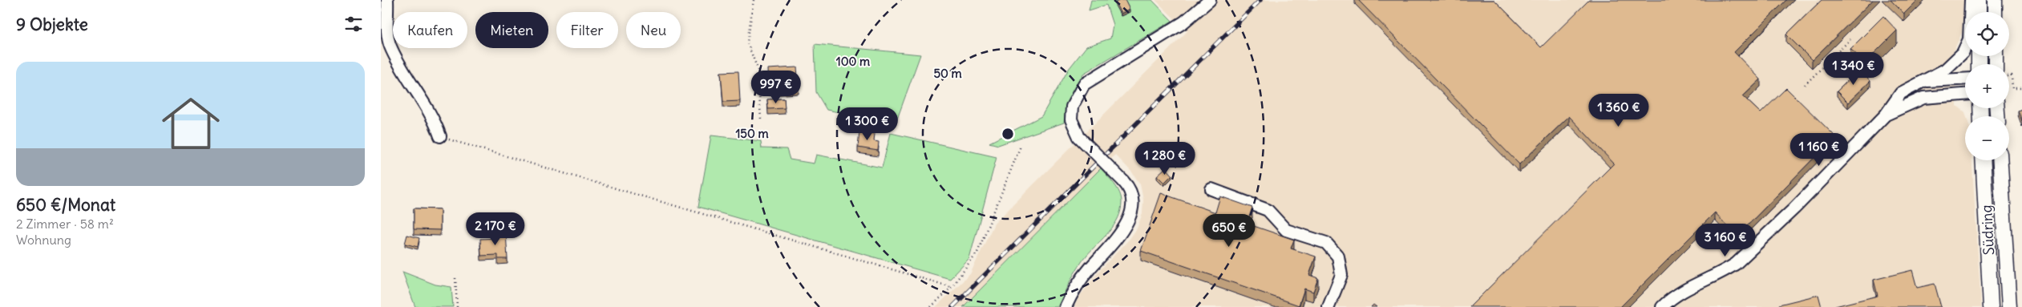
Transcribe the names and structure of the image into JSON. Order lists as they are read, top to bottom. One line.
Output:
{"streets":{"main road":["Südring"]},"page":{"heading":"9 Objekte","map_buttons":["+","−"],"chip":["Kaufen","Mieten","Filter","Neu"],"list":[{"name":"650 €/Monat","note":"2 Zimmer · 58 m² · Wohnung"}],"price":["1 340 €","997 €","1 360 €","1 300 €","1 160 €","1 280 €","2 170 €","650 €","3 160 €"]},"rings":["100 m","50 m","150 m"]}
